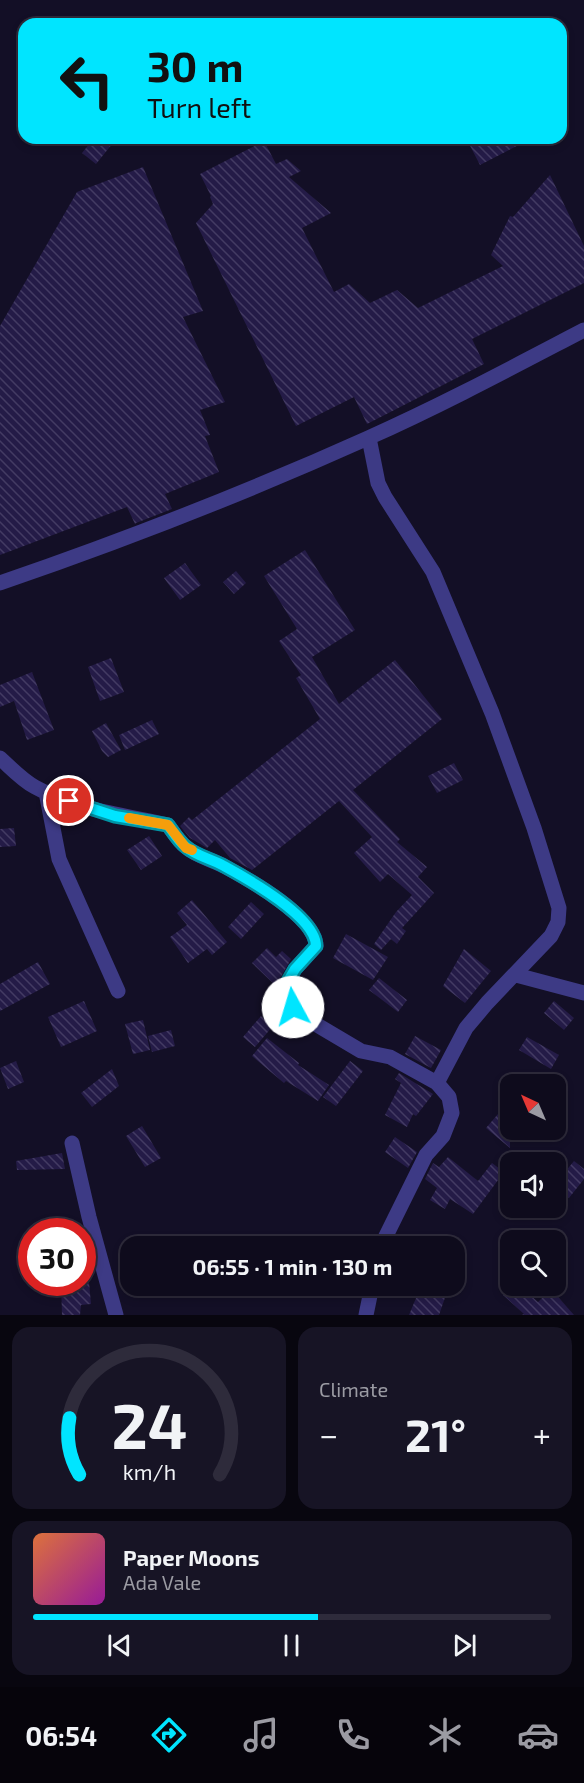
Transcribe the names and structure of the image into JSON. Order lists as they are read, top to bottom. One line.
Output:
{"north":"top left","page":{"turn":["30 m","Turn left"],"limit":"30","trip":"06:55 · 1 min · 130 m","tile":"Climate","heat":["−","21°","+"],"song":["Paper Moons","Ada Vale"],"tabs":"06:54","gauge":["24","km/h"]}}
